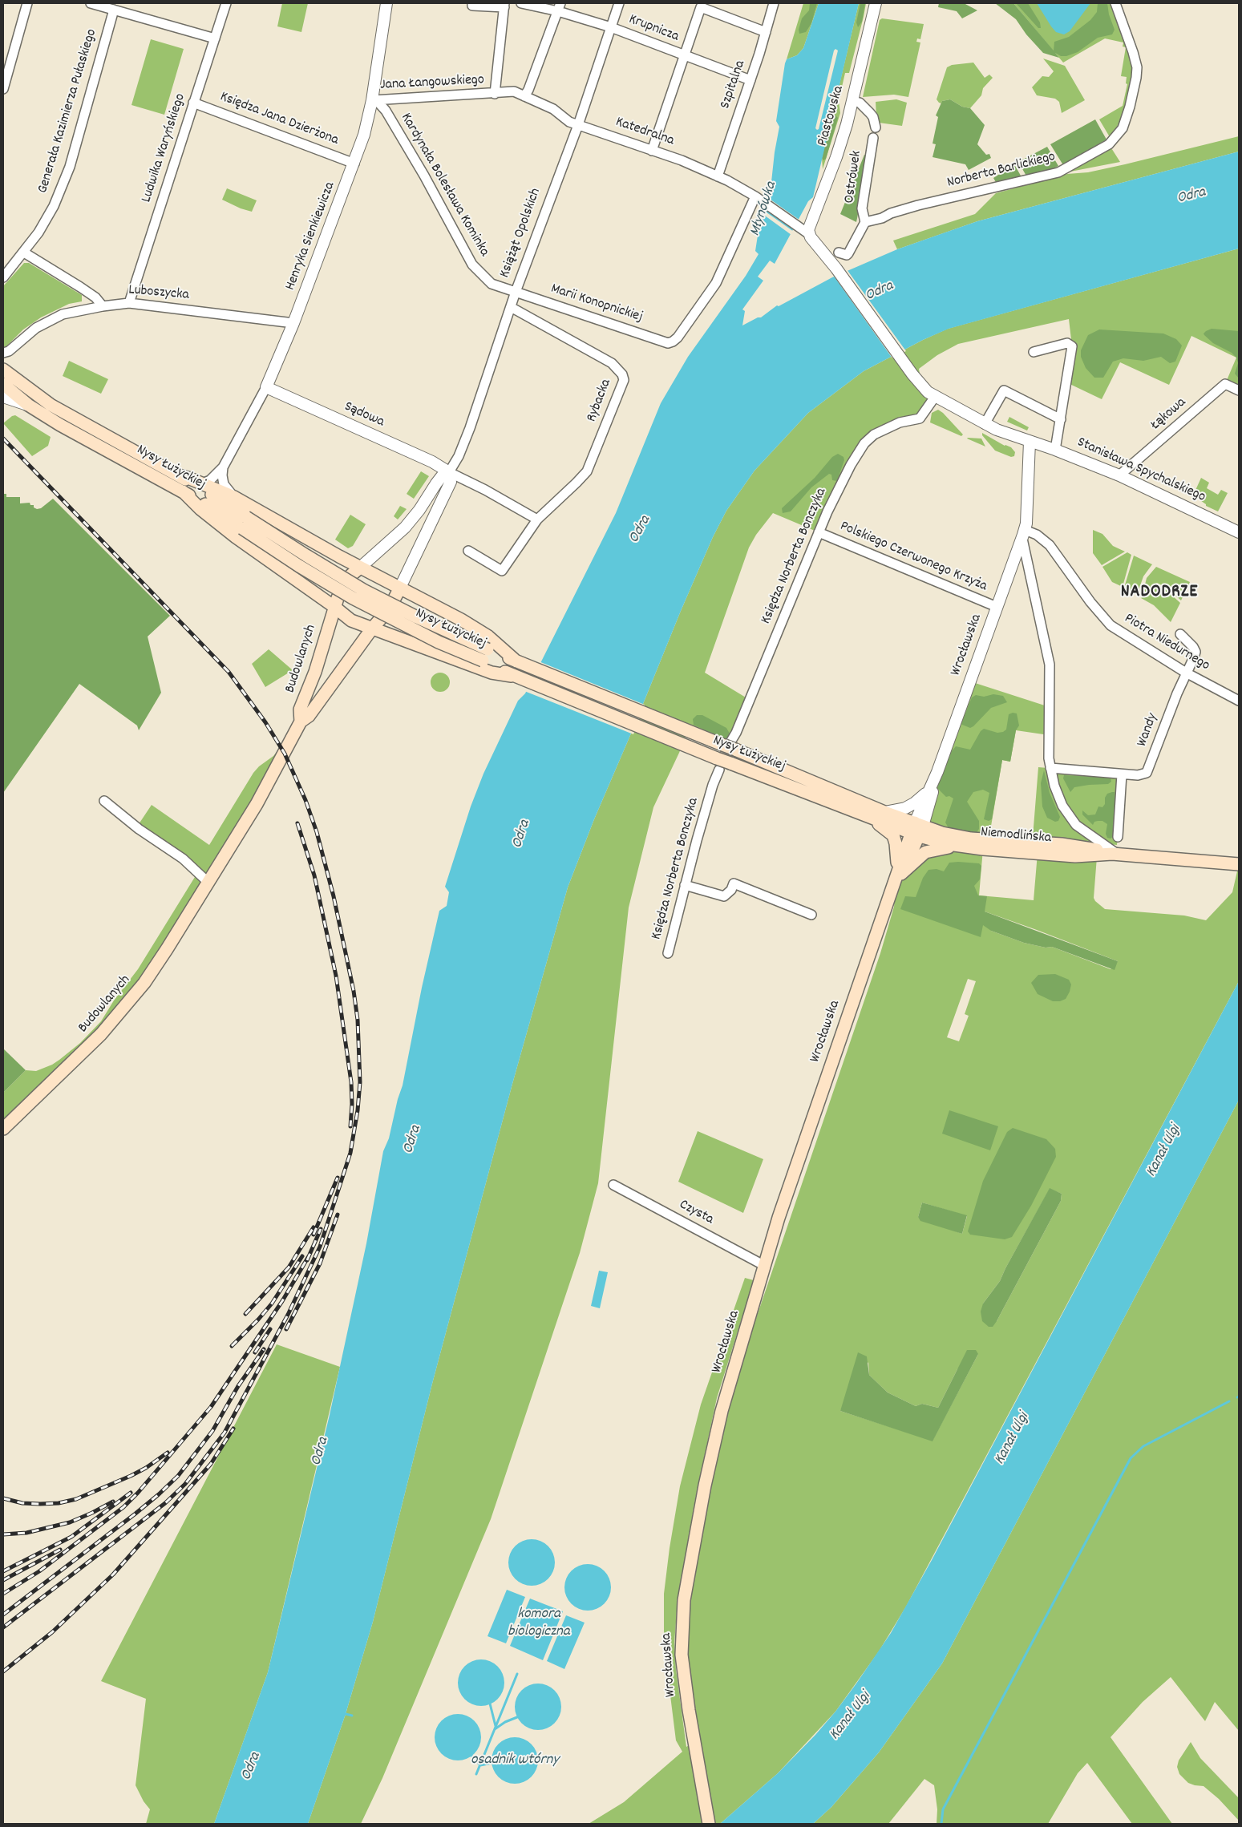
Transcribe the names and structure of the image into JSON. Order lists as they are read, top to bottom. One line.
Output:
{"streets":{"main road":["Nysy Łużyckiej","Wrocławska","Budowlanych","Niemodlińska"],"street":["Krupnicza","Jana Łangowskiego","Szpitalna","Generała Kazimierza Pułaskiego","Piastowska","Księdza Jana Dzierżona","Katedralna","Ludwika Waryńskiego","Norberta Barlickiego","Ostrówek","Kardynała Bolesława Kominka","Książąt Opolskich","Henryka Sienkiewicza","Luboszycka","Marii Konopnickiej","Rybacka","Łąkowa","Sądowa","Stanisława Spychalskiego","Księdza Norberta Bonczyka","Polskiego Czerwonego Krzyża","Piotra Niedurnego","Wandy","Czysta"]},"crossings":[["Krupnicza","Szpitalna"],["Krupnicza","Książąt Opolskich"],["Jana Łangowskiego","Katedralna"],["Jana Łangowskiego","Kardynała Bolesława Kominka"],["Jana Łangowskiego","Henryka Sienkiewicza"],["Szpitalna","Katedralna"],["Piastowska","Katedralna"],["Piastowska","Stanisława Spychalskiego"],["Księdza Jana Dzierżona","Ludwika Waryńskiego"],["Księdza Jana Dzierżona","Henryka Sienkiewicza"],["Katedralna","Książąt Opolskich"],["Katedralna","Marii Konopnickiej"],["Katedralna","Stanisława Spychalskiego"],["Ludwika Waryńskiego","Luboszycka"],["Norberta Barlickiego","Ostrówek"],["Kardynała Bolesława Kominka","Książąt Opolskich"],["Kardynała Bolesława Kominka","Henryka Sienkiewicza"],["Kardynała Bolesława Kominka","Marii Konopnickiej"],["Książąt Opolskich","Marii Konopnickiej"],["Książąt Opolskich","Rybacka"],["Książąt Opolskich","Sądowa"],["Książąt Opolskich","Budowlanych"],["Henryka Sienkiewicza","Luboszycka"],["Henryka Sienkiewicza","Sądowa"],["Łąkowa","Stanisława Spychalskiego"],["Nysy Łużyckiej","Księdza Norberta Bonczyka"],["Nysy Łużyckiej","Wrocławska"],["Nysy Łużyckiej","Niemodlińska"],["Stanisława Spychalskiego","Księdza Norberta Bonczyka"],["Stanisława Spychalskiego","Wrocławska"],["Księdza Norberta Bonczyka","Polskiego Czerwonego Krzyża"],["Polskiego Czerwonego Krzyża","Wrocławska"],["Piotra Niedurnego","Wrocławska"],["Piotra Niedurnego","Wandy"],["Wrocławska","Niemodlińska"],["Wrocławska","Czysta"]],"districts":["NADODRZE"],"water":["Odra","Młynówka","Kanał Ulgi","komora biologiczna","osadnik wtórny"]}
